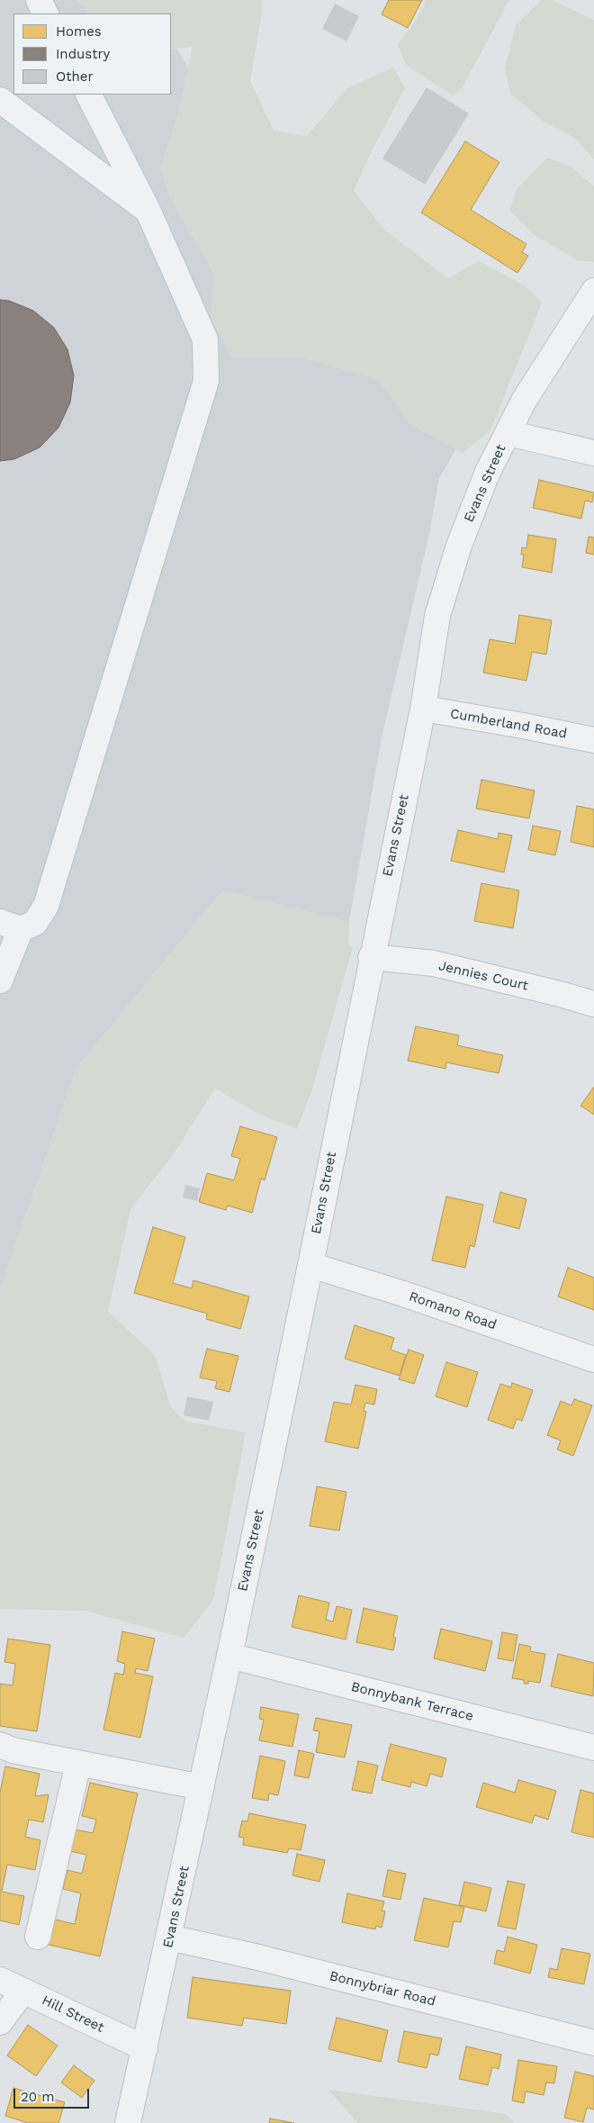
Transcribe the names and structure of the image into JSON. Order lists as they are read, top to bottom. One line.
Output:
{"streets":{"street":["Evans Street","Cumberland Road","Jennies Court","Romano Road","Bonnybank Terrace","Bonnybriar Road","Hill Street"]},"crossings":[["Evans Street","Cumberland Road"],["Evans Street","Jennies Court"],["Evans Street","Romano Road"],["Evans Street","Bonnybank Terrace"],["Evans Street","Bonnybriar Road"],["Evans Street","Hill Street"]],"legend":["Homes","Industry","Other"],"scale_bar":"20 m"}
